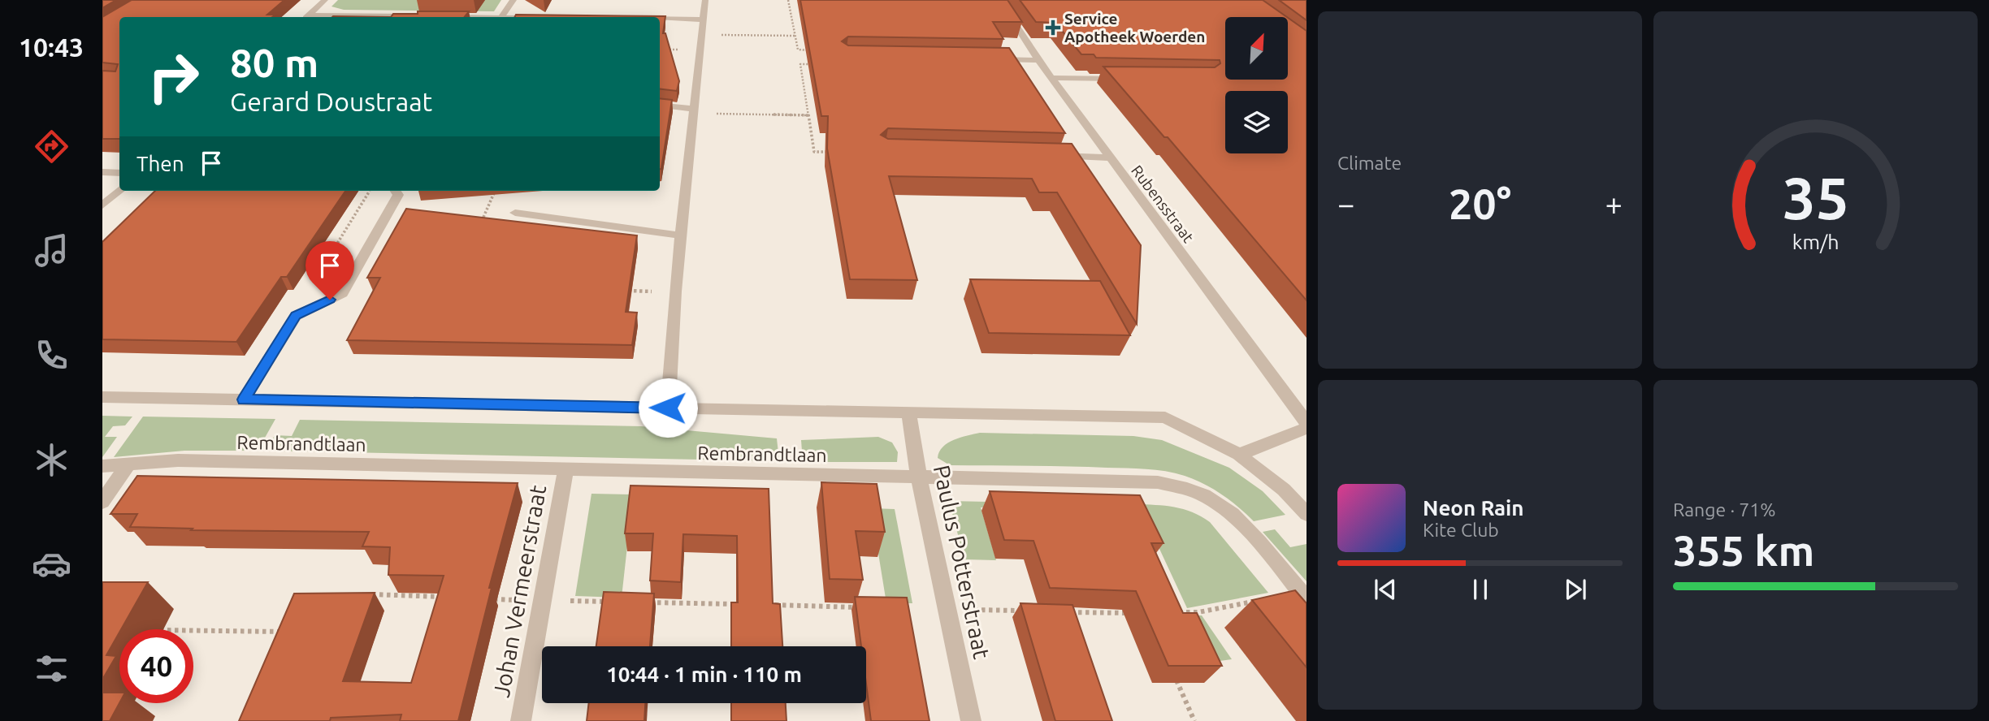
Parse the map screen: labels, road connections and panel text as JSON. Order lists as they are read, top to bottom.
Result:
{
  "streets": {
    "street": [
      "Rubensstraat",
      "Rembrandtlaan",
      "Paulus Potterstraat",
      "Johan Vermeerstraat"
    ]
  },
  "crossings": [
    ["Rembrandtlaan", "Paulus Potterstraat"],
    ["Rembrandtlaan", "Johan Vermeerstraat"]
  ],
  "places": {
    "health": ["Service Apotheek Woerden"]
  },
  "north": "top right",
  "page": {
    "tabs": "10:43",
    "tile": [
      "Climate",
      ["Range · 71%", "355 km"]
    ],
    "turn": ["80 m", "Gerard Doustraat"],
    "then": "Then",
    "heat": ["−", "20°", "+"],
    "song": ["Neon Rain", "Kite Club"],
    "limit": "40",
    "trip": "10:44 · 1 min · 110 m",
    "gauge": ["35", "km/h"]
  }
}
